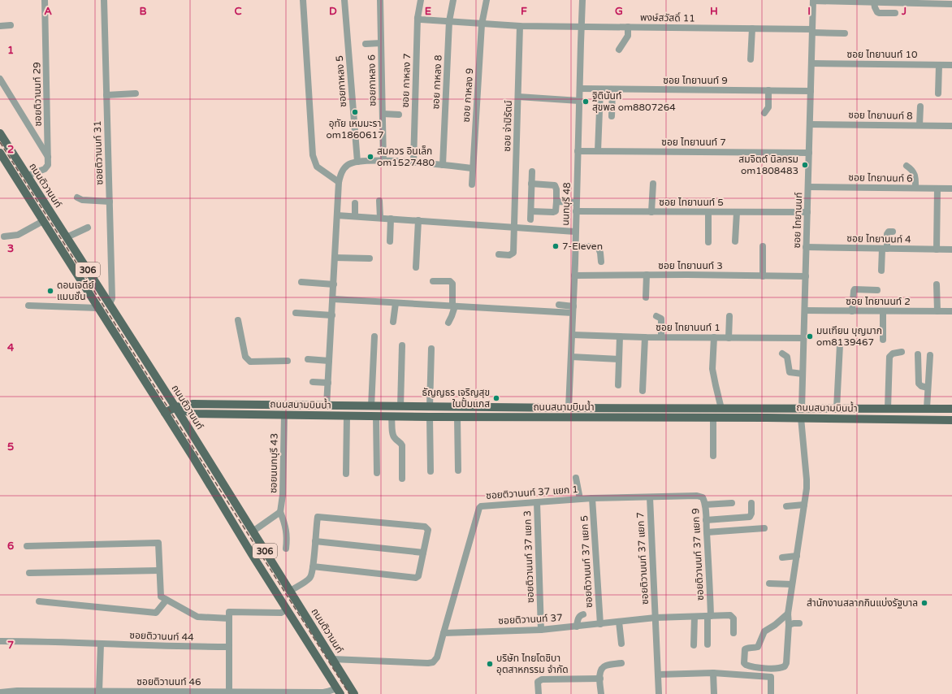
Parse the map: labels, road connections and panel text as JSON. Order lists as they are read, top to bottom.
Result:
{
  "streets": {
    "main road": ["ถนนติวานนท์", "306", "ถนนสนามบินน้ำ"],
    "street": [
      "พงษ์สวัสดิ์ 11",
      "ซอย ไทยานนท์ 10",
      "ซอยกาหลง 6",
      "ซอย กาหลง 7",
      "ซอย ไทยานนท์ 9",
      "ซอยกาหลง 5",
      "ซอย กาหลง 8",
      "ซอยติวานนท์ 29",
      "ซอย กาหลง 9",
      "ซอย ไทยานนท์ 8",
      "ซอย จ่าปิรัตน์",
      "ซอย ไทยานนท์ 7",
      "ซอยติวานนท์ 31",
      "ซอย ไทยานนท์ 6",
      "ซอย ไทยานนท์ 5",
      "นนทบุรี 48",
      "ซอย ไทยานนท์",
      "ซอย ไทยานนท์ 4",
      "ซอย ไทยานนท์ 3",
      "ซอย ไทยานนท์ 2",
      "ซอย ไทยานนท์ 1",
      "ซอยนนทบุรี 43",
      "ซอยติวานนท์ 37 แยก 1",
      "ซอยติวานนท์ 37 แยก 9",
      "ซอยติวานนท์ 37 แยก 3",
      "ซอยติวานนท์ 37 แยก 7",
      "ซอยติวานนท์ 37 แยก 5",
      "ซอยติวานนท์ 37",
      "ซอยติวานนท์ 44",
      "ซอยติวานนท์ 46"
    ]
  },
  "crossings": [
    ["พงษ์สวัสดิ์ 11", "ซอย กาหลง 7"],
    ["พงษ์สวัสดิ์ 11", "ซอย กาหลง 8"],
    ["พงษ์สวัสดิ์ 11", "ซอย กาหลง 9"],
    ["พงษ์สวัสดิ์ 11", "ซอย จ่าปิรัตน์"],
    ["พงษ์สวัสดิ์ 11", "นนทบุรี 48"],
    ["พงษ์สวัสดิ์ 11", "ซอย ไทยานนท์"],
    ["ซอย ไทยานนท์ 10", "ซอย ไทยานนท์"],
    ["ซอย ไทยานนท์ 9", "นนทบุรี 48"],
    ["ซอย ไทยานนท์ 9", "ซอย ไทยานนท์"],
    ["ซอย ไทยานนท์ 8", "ซอย ไทยานนท์"],
    ["ซอย ไทยานนท์ 7", "นนทบุรี 48"],
    ["ซอย ไทยานนท์ 7", "ซอย ไทยานนท์"],
    ["ซอยติวานนท์ 31", "ถนนติวานนท์"],
    ["ซอย ไทยานนท์ 6", "ซอย ไทยานนท์"],
    ["ถนนติวานนท์", "ถนนสนามบินน้ำ"],
    ["ซอย ไทยานนท์ 5", "นนทบุรี 48"],
    ["ซอย ไทยานนท์ 5", "ซอย ไทยานนท์"],
    ["นนทบุรี 48", "ซอย ไทยานนท์ 3"],
    ["นนทบุรี 48", "ซอย ไทยานนท์ 1"],
    ["นนทบุรี 48", "ถนนสนามบินน้ำ"],
    ["ซอย ไทยานนท์", "ซอย ไทยานนท์ 4"],
    ["ซอย ไทยานนท์", "ซอย ไทยานนท์ 3"],
    ["ซอย ไทยานนท์", "ซอย ไทยานนท์ 2"],
    ["ซอย ไทยานนท์", "ซอย ไทยานนท์ 1"],
    ["ซอย ไทยานนท์", "ถนนสนามบินน้ำ"],
    ["306", "ถนนสนามบินน้ำ"],
    ["306", "ซอยติวานนท์ 46"],
    ["ถนนสนามบินน้ำ", "ซอยนนทบุรี 43"],
    ["ซอยติวานนท์ 37 แยก 1", "ซอยติวานนท์ 37 แยก 9"],
    ["ซอยติวานนท์ 37 แยก 1", "ซอยติวานนท์ 37 แยก 3"],
    ["ซอยติวานนท์ 37 แยก 1", "ซอยติวานนท์ 37 แยก 7"],
    ["ซอยติวานนท์ 37 แยก 1", "ซอยติวานนท์ 37 แยก 5"],
    ["ซอยติวานนท์ 37 แยก 1", "ซอยติวานนท์ 37"],
    ["ซอยติวานนท์ 37 แยก 9", "ซอยติวานนท์ 37"],
    ["ซอยติวานนท์ 37 แยก 3", "ซอยติวานนท์ 37"],
    ["ซอยติวานนท์ 37 แยก 7", "ซอยติวานนท์ 37"],
    ["ซอยติวานนท์ 37 แยก 5", "ซอยติวานนท์ 37"]
  ],
  "places": [
    "ฐิตินันท์ สุขพล om8807264",
    "อุทัย เหมมะรา om1860617",
    "สมควร อินเล็ก om1527480",
    "สมจิตต์ นิลกรม om1808483",
    "7-Eleven",
    "ดอนเจดีย์ แมนชั่น",
    "มนเฑียน บุญมาก om8139467",
    "ธัญญธร เจริญสุข ในปั้มแกส",
    "สำนักงานสลากกินแบ่งรัฐบาล",
    "บริษัท ไทยโตชิบา อุตสาหกรรม จำกัด"
  ],
  "grid": {
    "columns": [
      "A",
      "B",
      "C",
      "D",
      "E",
      "F",
      "G",
      "H",
      "I",
      "J"
    ],
    "rows": [
      "1",
      "2",
      "3",
      "4",
      "5",
      "6",
      "7"
    ]
  }
}
